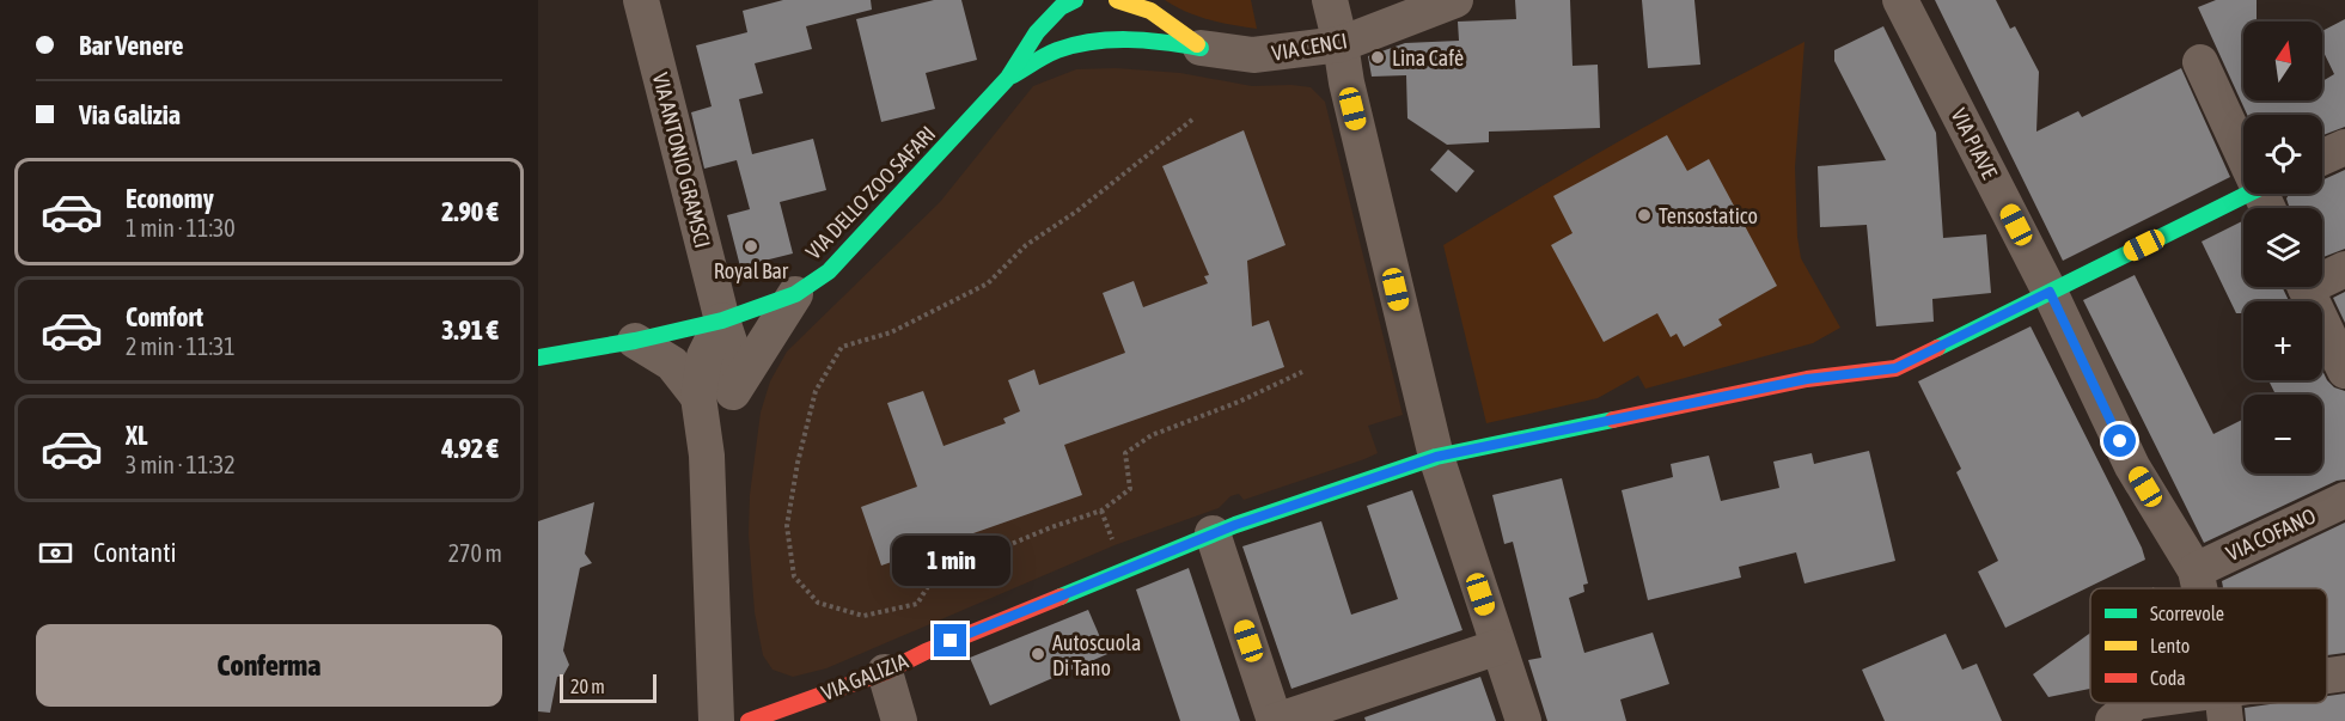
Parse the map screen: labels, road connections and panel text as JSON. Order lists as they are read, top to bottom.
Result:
{
  "streets": {
    "street": [
      "VIA CENCI",
      "VIA PIAVE",
      "VIA ANTONIO GRAMSCI",
      "VIA DELLO ZOO SAFARI",
      "VIA COFANO",
      "VIA GALIZIA"
    ]
  },
  "crossings": [
    ["VIA CENCI", "VIA DELLO ZOO SAFARI"],
    ["VIA PIAVE", "VIA COFANO"],
    ["VIA PIAVE", "VIA GALIZIA"],
    ["VIA ANTONIO GRAMSCI", "VIA DELLO ZOO SAFARI"]
  ],
  "places": [
    "Lina Cafè",
    "Tensostatico",
    "Royal Bar",
    "Autoscuola Di Tano"
  ],
  "legend": ["Scorrevole", "Lento", "Coda"],
  "scale_bar": "20 m",
  "north": "top",
  "page": {
    "banner": ["Bar Venere", "Via Galizia"],
    "map_buttons": ["+", "−"],
    "list": [
      {
        "name": "Economy",
        "note": "1 min · 11:30",
        "value": "2.90 €"
      },
      {
        "name": "Comfort",
        "note": "2 min · 11:31",
        "value": "3.91 €"
      },
      {
        "name": "XL",
        "note": "3 min · 11:32",
        "value": "4.92 €"
      }
    ],
    "pay": ["Contanti", "270 m"],
    "bubble": "1 min",
    "buttons": "Conferma",
    "scale": "20 m"
  }
}
